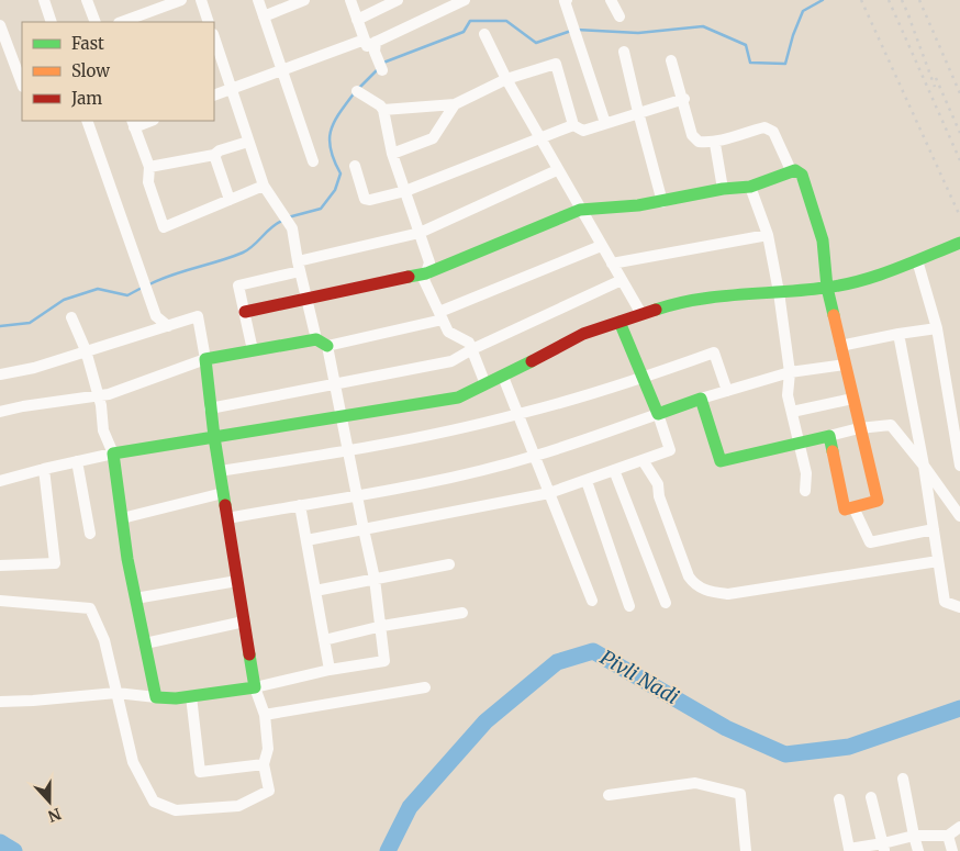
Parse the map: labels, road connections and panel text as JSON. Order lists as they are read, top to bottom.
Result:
{
  "water": ["Pivli Nadi"],
  "legend": ["Fast", "Slow", "Jam"],
  "north": "bottom"
}
